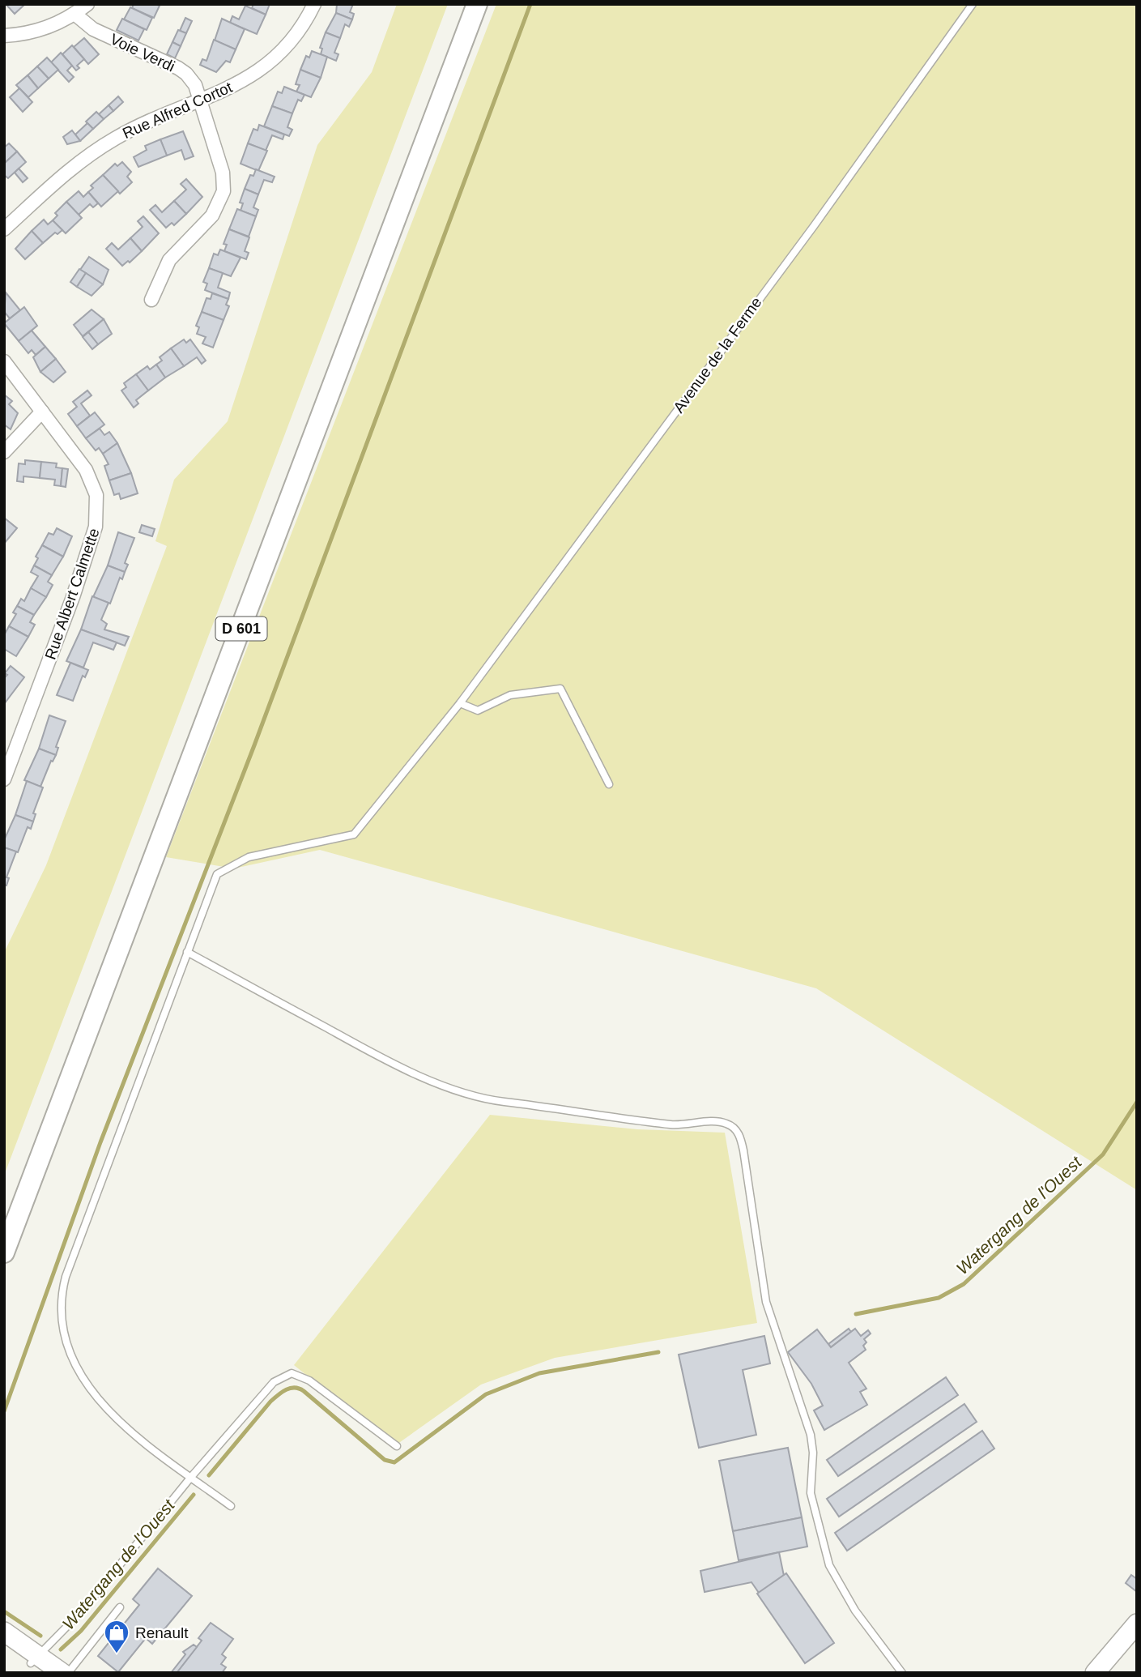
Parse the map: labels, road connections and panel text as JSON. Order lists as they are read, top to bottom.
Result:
{
  "streets": {
    "main road": ["D 601"],
    "street": ["Voie Verdi", "Rue Alfred Cortot", "Rue Albert Calmette"],
    "lane": ["Avenue de la Ferme"]
  },
  "crossings": [
    ["Voie Verdi", "Rue Alfred Cortot"]
  ],
  "water": ["Watergang de l'Ouest"],
  "places": {
    "shop": ["Renault"]
  }
}
